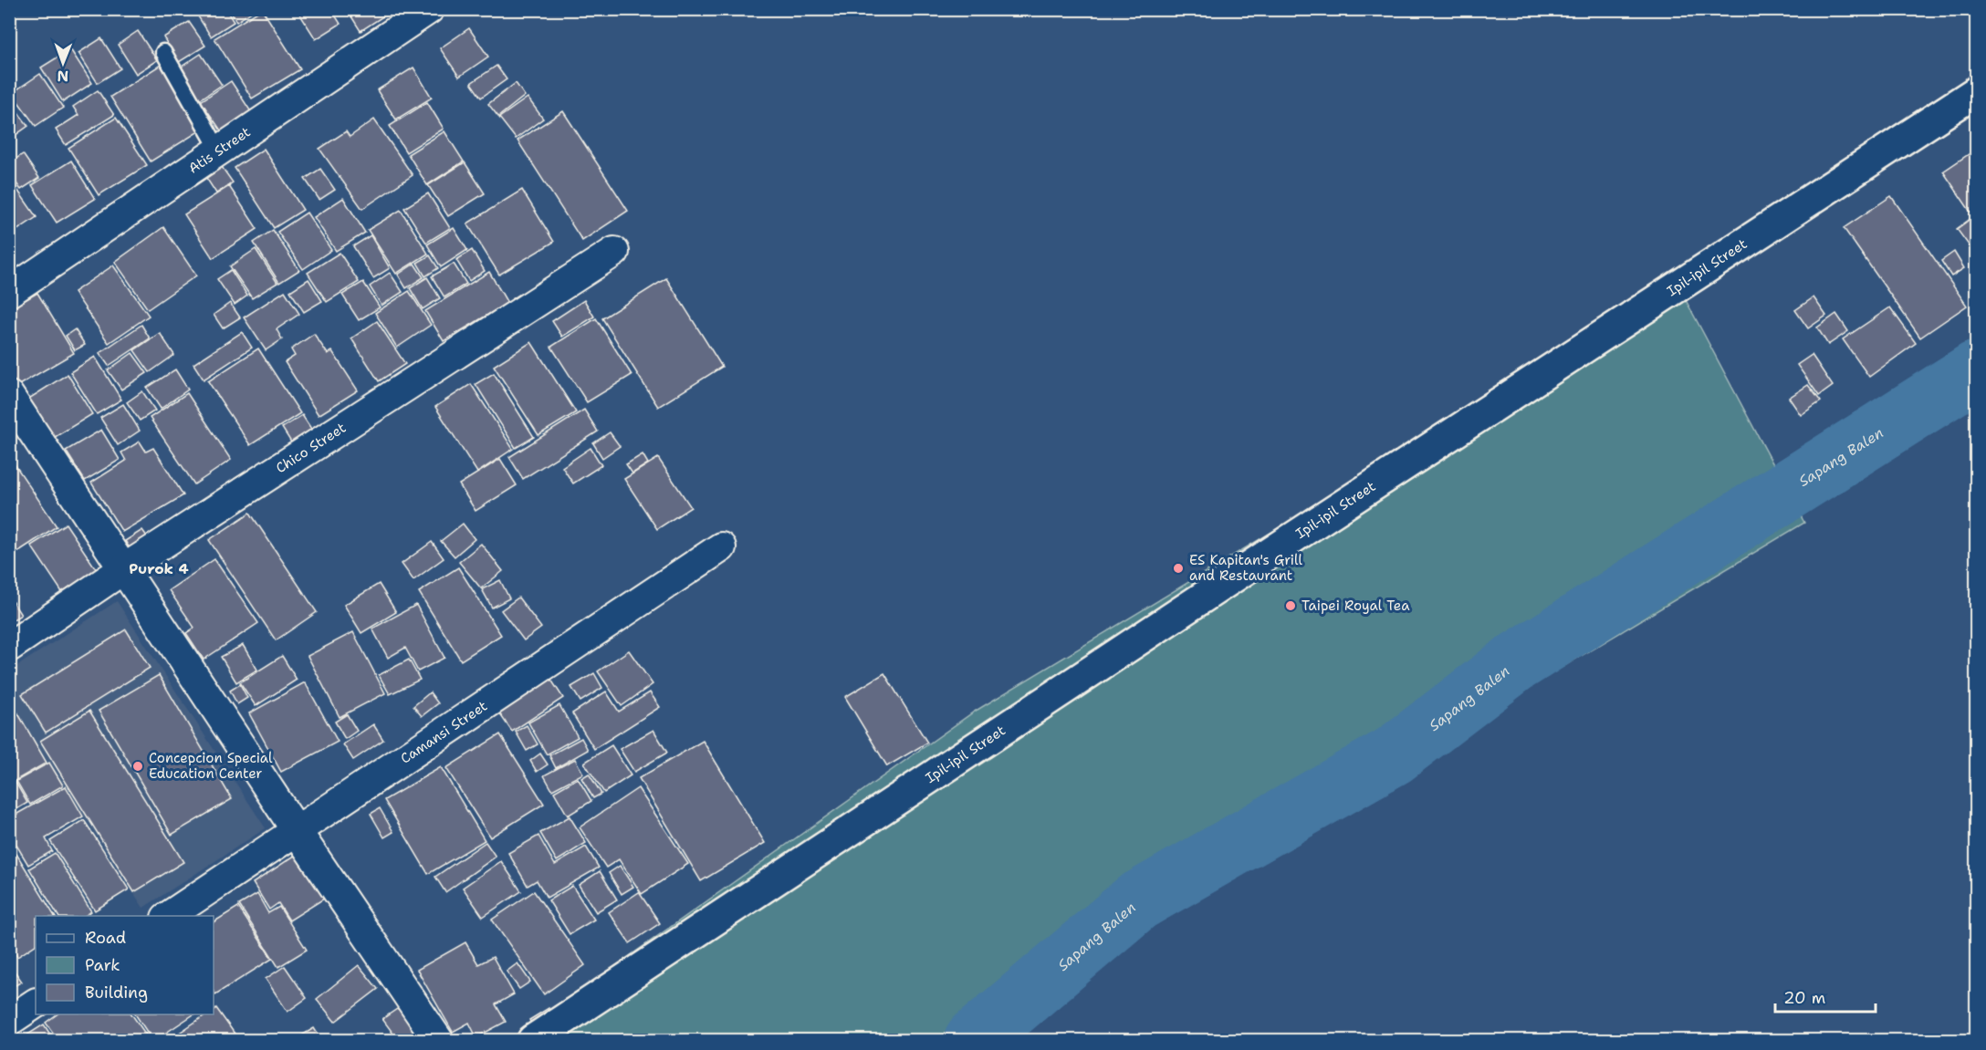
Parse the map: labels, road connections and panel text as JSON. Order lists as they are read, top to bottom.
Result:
{
  "streets": {
    "street": [
      "Atis Street",
      "Ipil-ipil Street",
      "Chico Street",
      "Camansi Street"
    ]
  },
  "districts": ["Purok 4"],
  "water": ["Sapang Balen"],
  "places": ["ES Kapitan's Grill and Restaurant", "Taipei Royal Tea", "Concepcion Special Education Center"],
  "legend": ["Road", "Park", "Building"],
  "scale_bar": "20 m",
  "north": "bottom"
}
